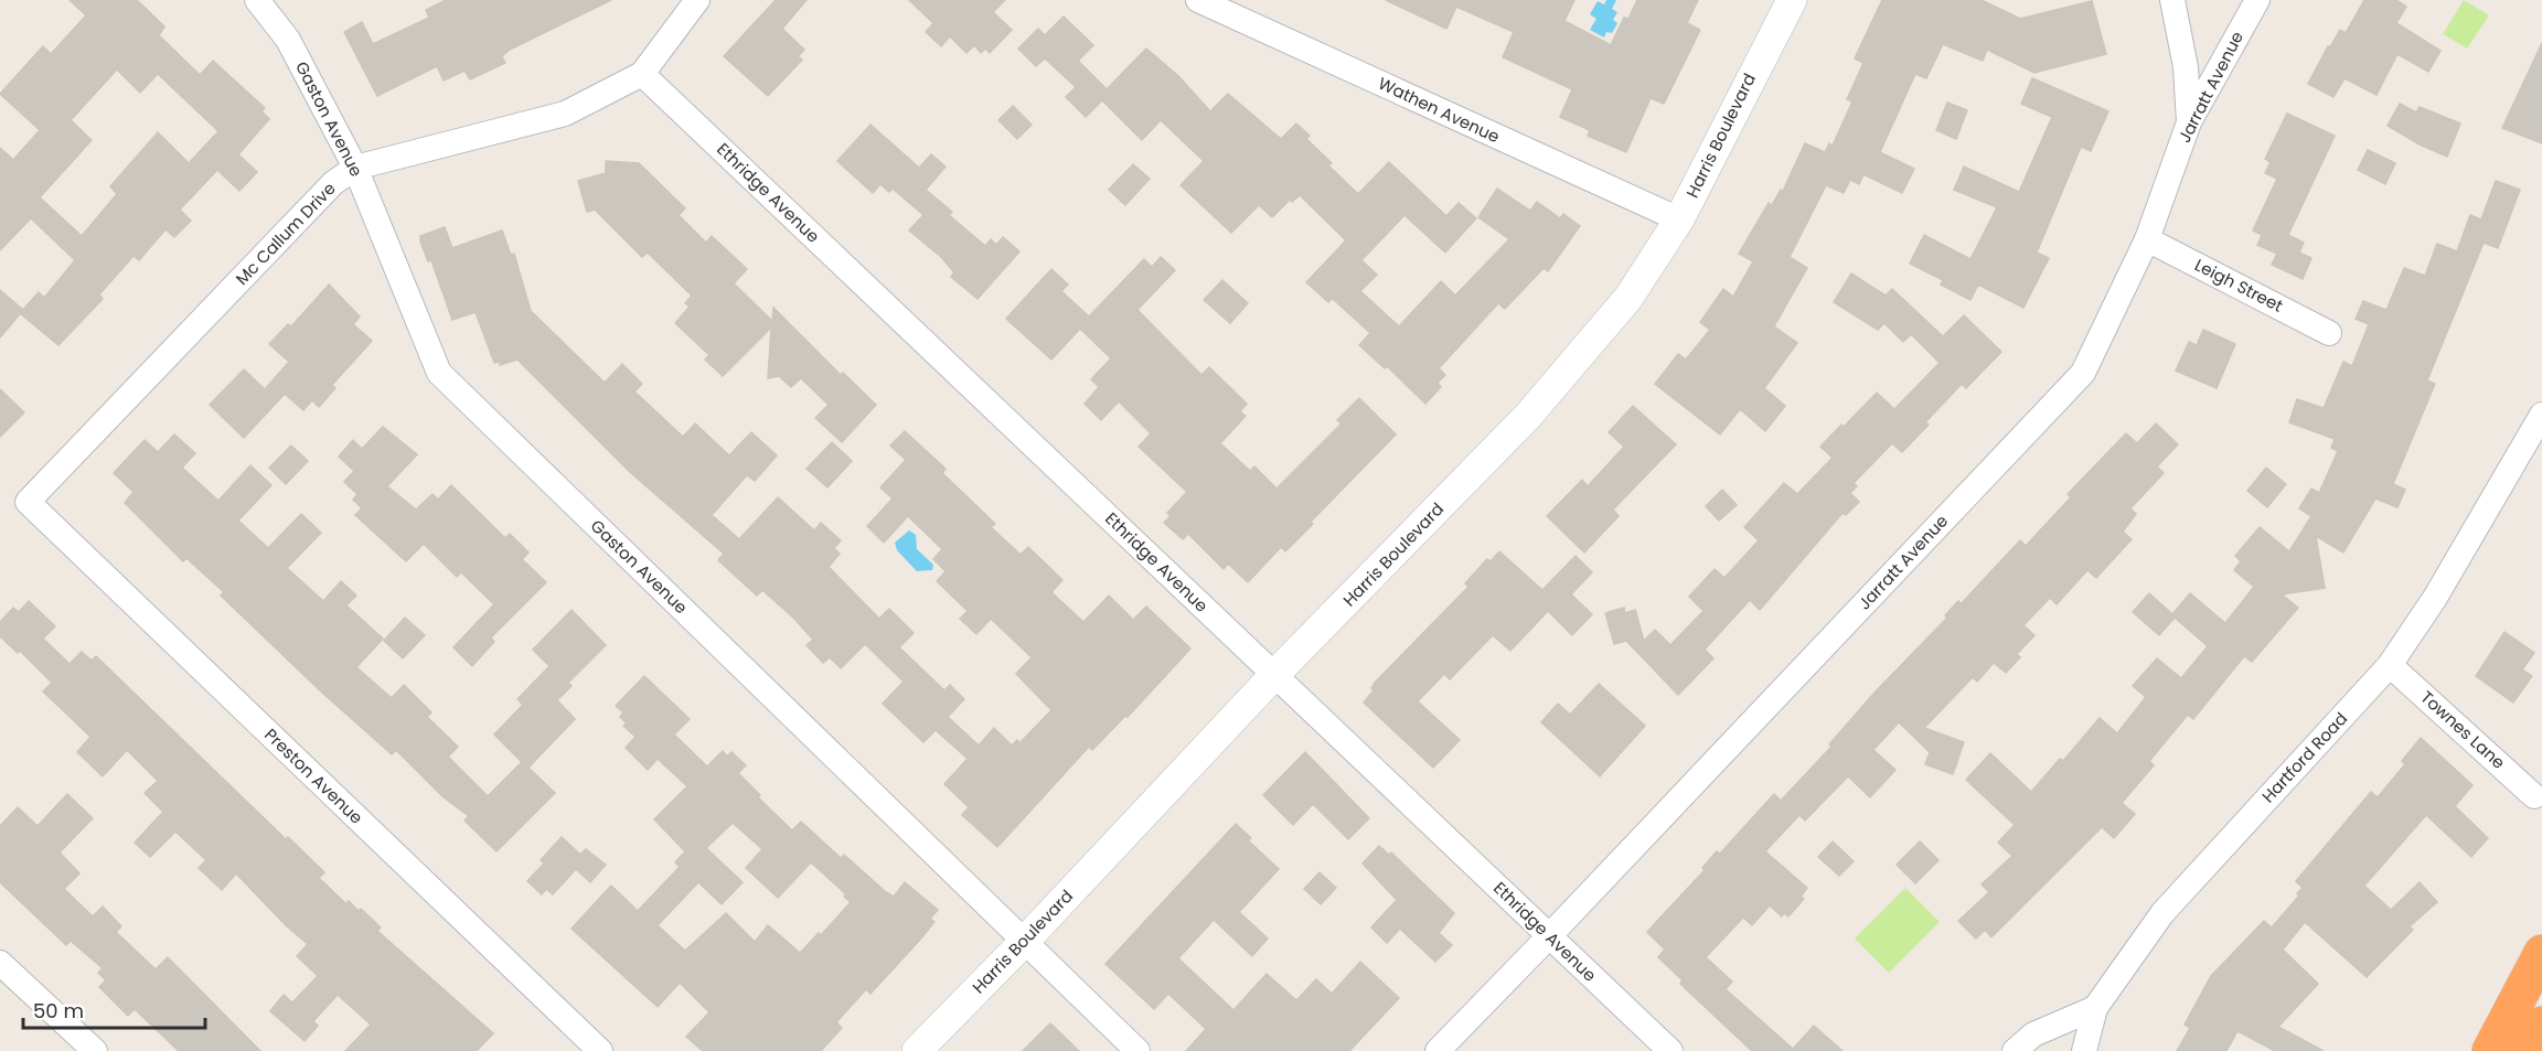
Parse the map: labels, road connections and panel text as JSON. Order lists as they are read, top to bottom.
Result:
{
  "streets": {
    "street": [
      "Jarratt Avenue",
      "Wathen Avenue",
      "Gaston Avenue",
      "Harris Boulevard",
      "Ethridge Avenue",
      "Mc Callum Drive",
      "Leigh Street",
      "Townes Lane",
      "Hartford Road",
      "Preston Avenue"
    ]
  },
  "crossings": [
    ["Jarratt Avenue", "Ethridge Avenue"],
    ["Jarratt Avenue", "Leigh Street"],
    ["Wathen Avenue", "Harris Boulevard"],
    ["Gaston Avenue", "Harris Boulevard"],
    ["Gaston Avenue", "Mc Callum Drive"],
    ["Harris Boulevard", "Ethridge Avenue"],
    ["Ethridge Avenue", "Mc Callum Drive"],
    ["Mc Callum Drive", "Preston Avenue"],
    ["Townes Lane", "Hartford Road"]
  ],
  "scale_bar": "50 m"
}
